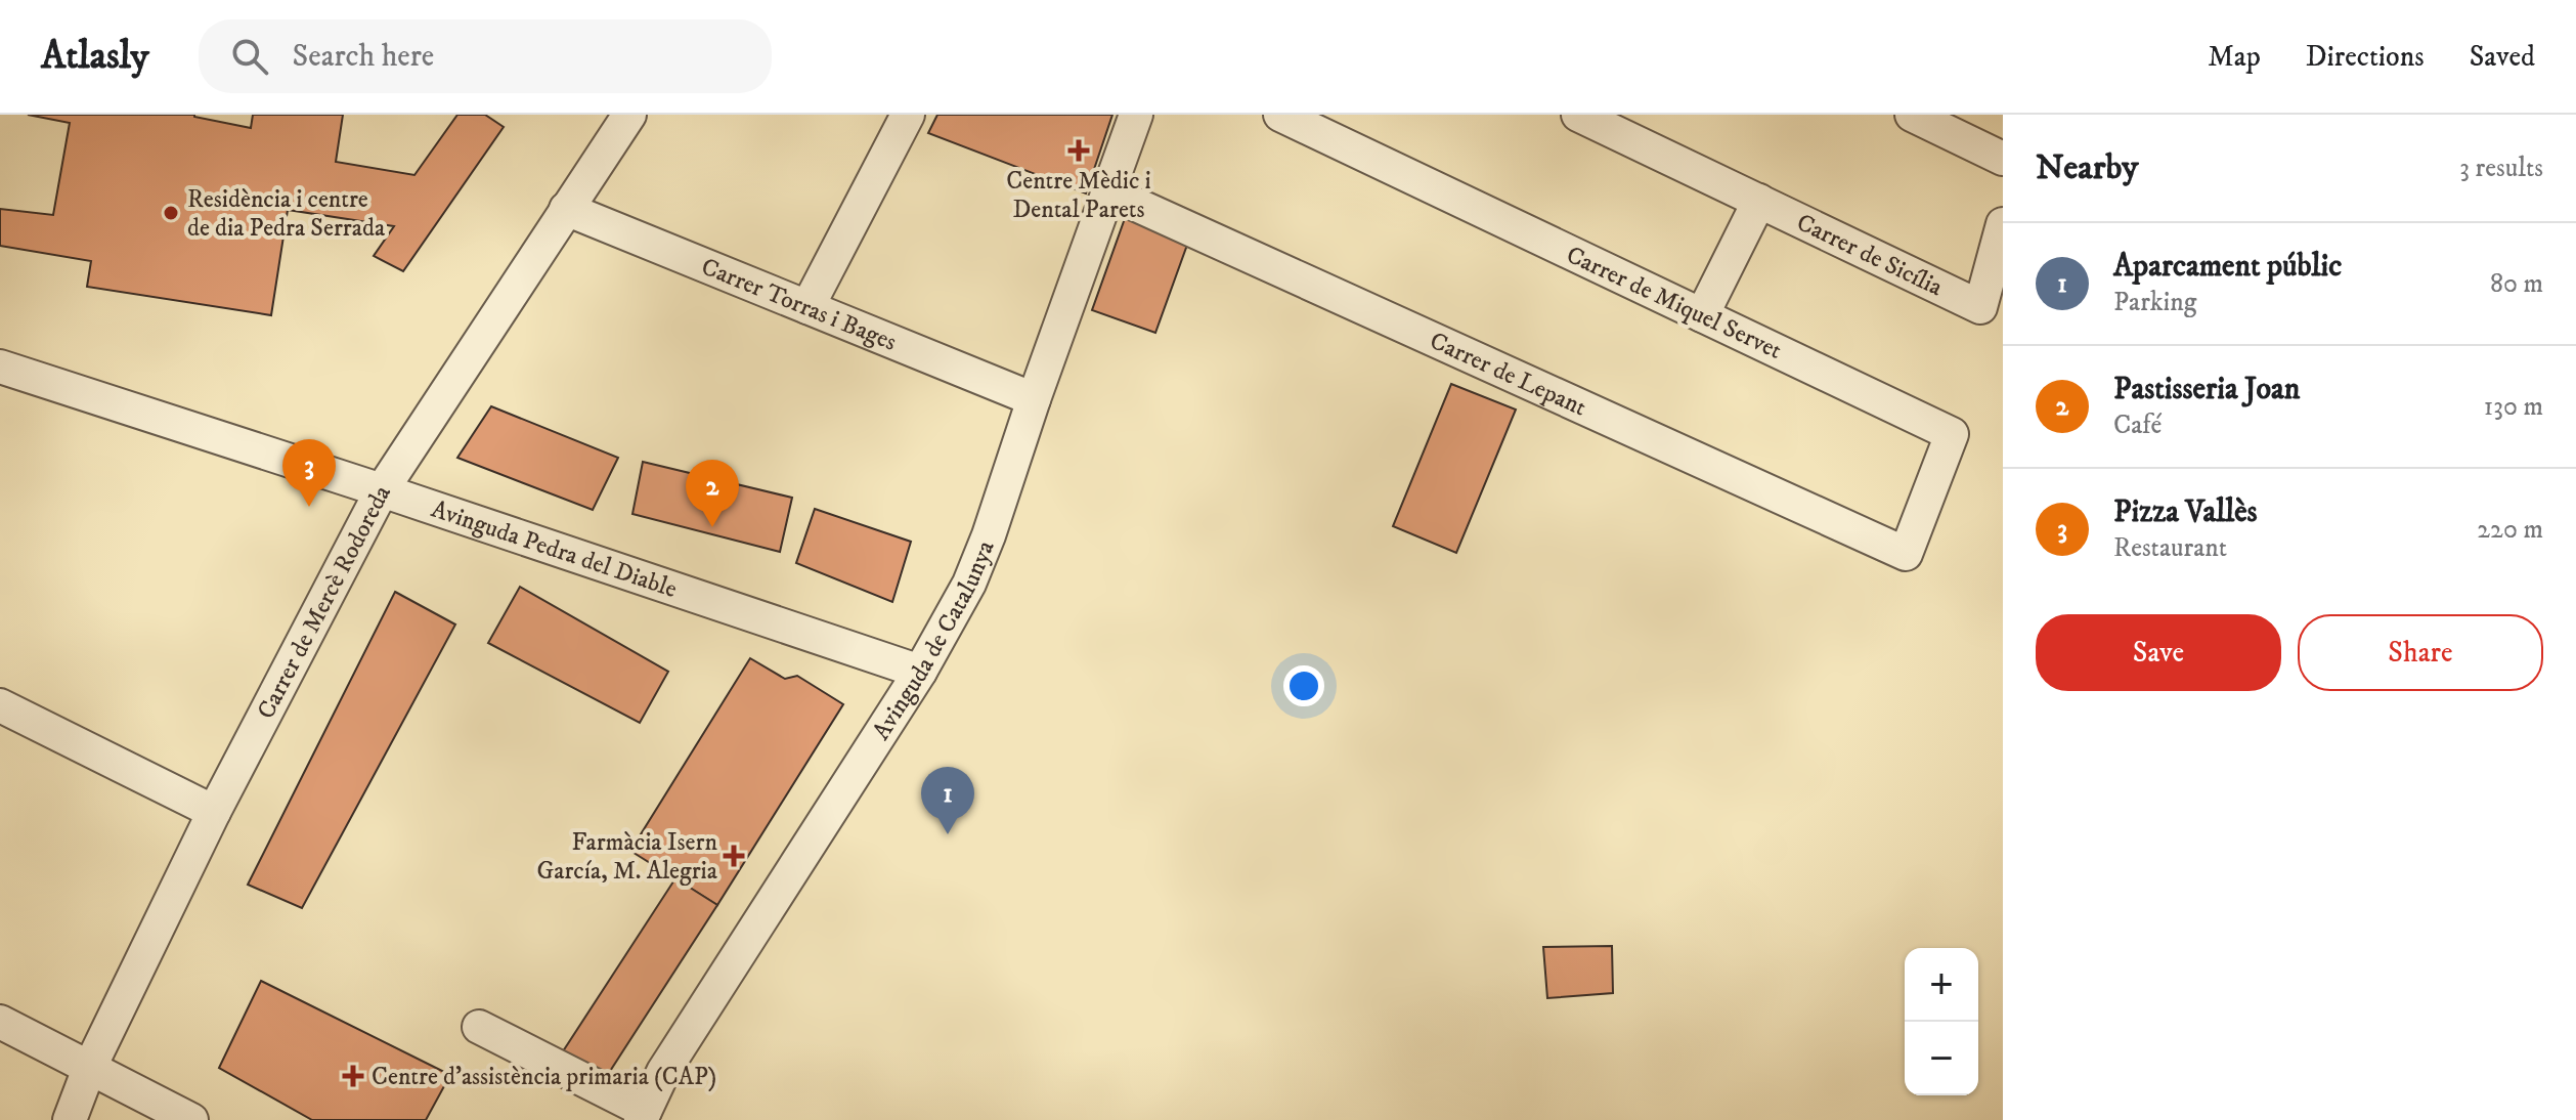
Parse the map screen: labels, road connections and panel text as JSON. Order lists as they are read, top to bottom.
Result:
{
  "streets": {
    "street": [
      "Carrer de Sicília",
      "Carrer de Miquel Servet",
      "Carrer Torras i Bages",
      "Carrer de Lepant",
      "Avinguda Pedra del Diable",
      "Carrer de Mercè Rodoreda",
      "Avinguda de Catalunya"
    ]
  },
  "crossings": [
    ["Carrer de Miquel Servet", "Carrer de Lepant"],
    ["Carrer Torras i Bages", "Carrer de Mercè Rodoreda"],
    ["Carrer Torras i Bages", "Avinguda de Catalunya"],
    ["Carrer de Lepant", "Avinguda de Catalunya"],
    ["Avinguda Pedra del Diable", "Carrer de Mercè Rodoreda"],
    ["Avinguda Pedra del Diable", "Avinguda de Catalunya"]
  ],
  "places": {
    "health": ["Centre Mèdic i Dental Parets", "Farmàcia Isern García, M. Alegria", "Centre d'assistència primaria (CAP)"],
    "other": ["Residència i centre de dia Pedra Serrada"]
  },
  "page": {
    "header": "Atlasly",
    "search": "Search here",
    "nav": ["Map", "Directions", "Saved"],
    "heading": ["Nearby", "3 results"],
    "list": [
      {
        "mark": "1",
        "name": "Aparcament públic",
        "note": "Parking",
        "value": "80 m"
      },
      {
        "mark": "2",
        "name": "Pastisseria Joan",
        "note": "Café",
        "value": "130 m"
      },
      {
        "mark": "3",
        "name": "Pizza Vallès",
        "note": "Restaurant",
        "value": "220 m"
      }
    ],
    "pins": ["3", "2", "1"],
    "buttons": ["Save", "Share"],
    "map_buttons": ["+", "−"]
  }
}
